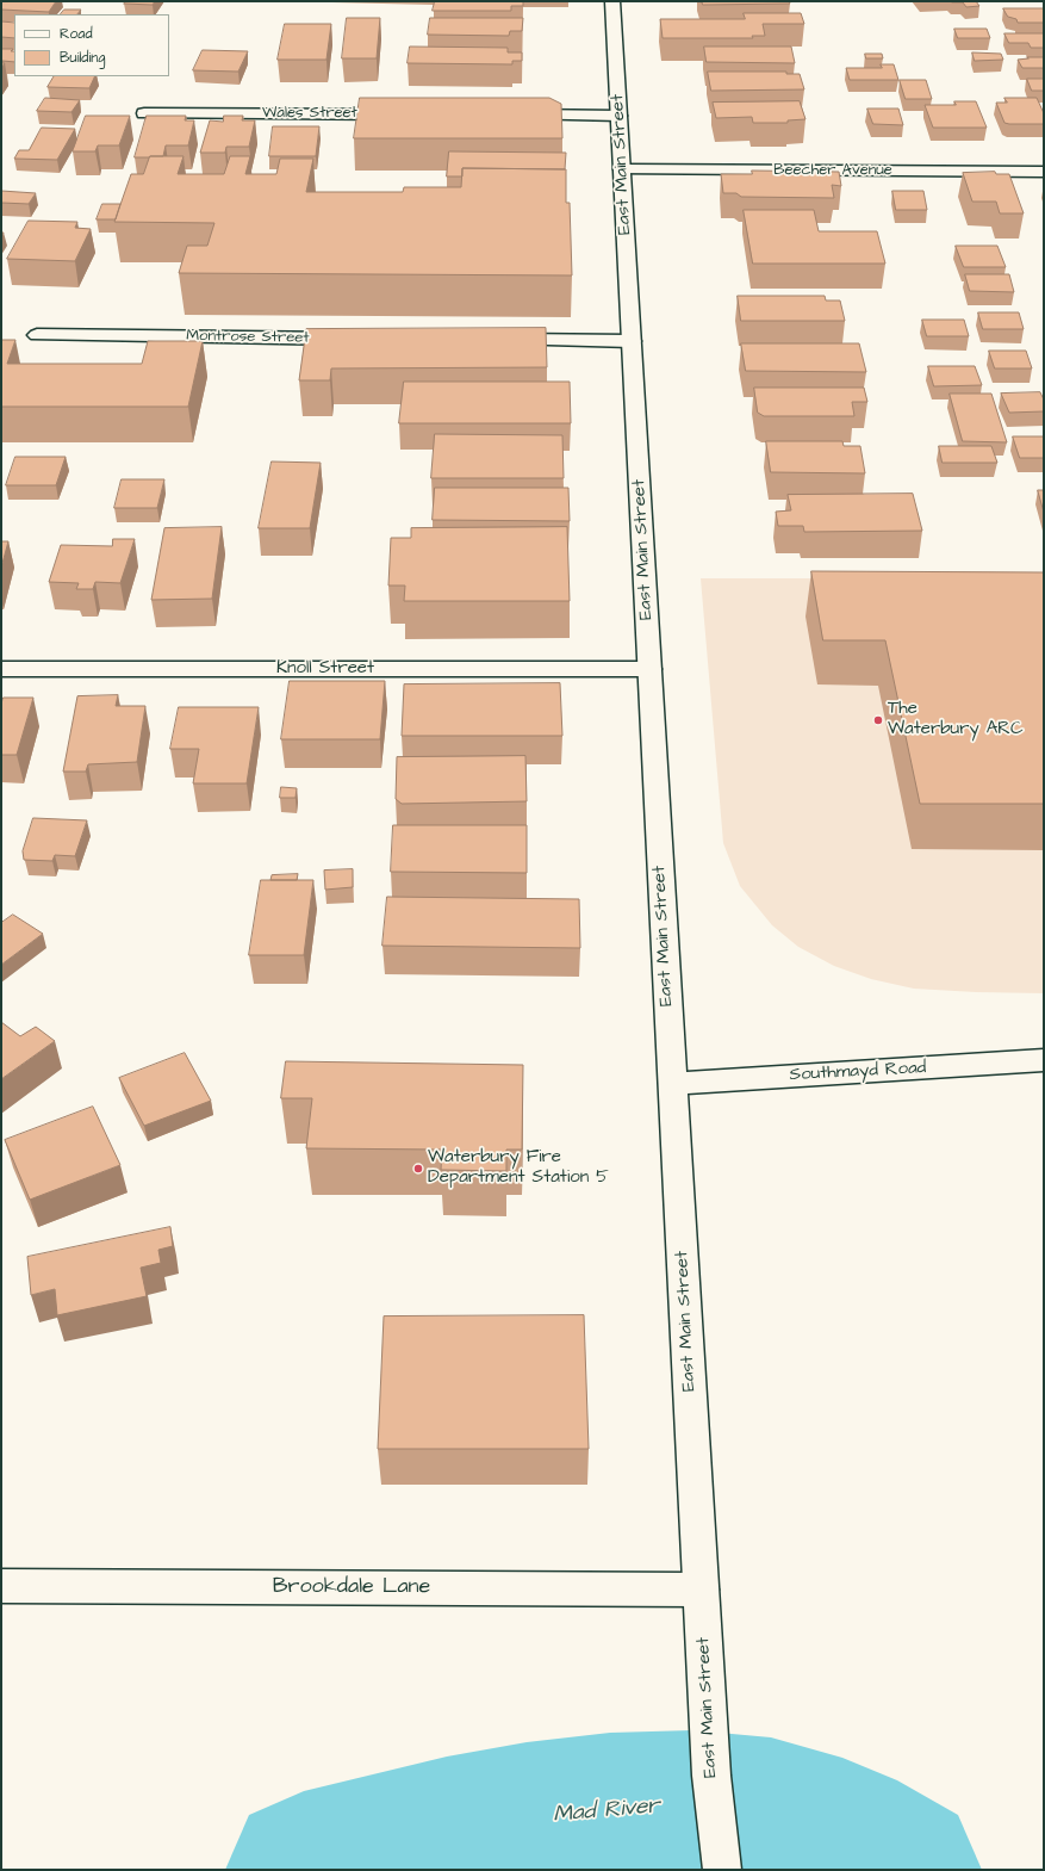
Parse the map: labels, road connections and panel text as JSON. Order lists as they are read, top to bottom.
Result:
{
  "streets": {
    "main road": [
      "Wales Street",
      "East Main Street",
      "Beecher Avenue",
      "Montrose Street",
      "Knoll Street",
      "Southmayd Road",
      "Brookdale Lane"
    ]
  },
  "crossings": [
    ["East Main Street", "Beecher Avenue"],
    ["East Main Street", "Knoll Street"],
    ["East Main Street", "Southmayd Road"],
    ["East Main Street", "Brookdale Lane"]
  ],
  "water": ["Mad River"],
  "places": ["The Waterbury ARC", "Waterbury Fire Department Station 5"],
  "legend": ["Road", "Building"]
}
